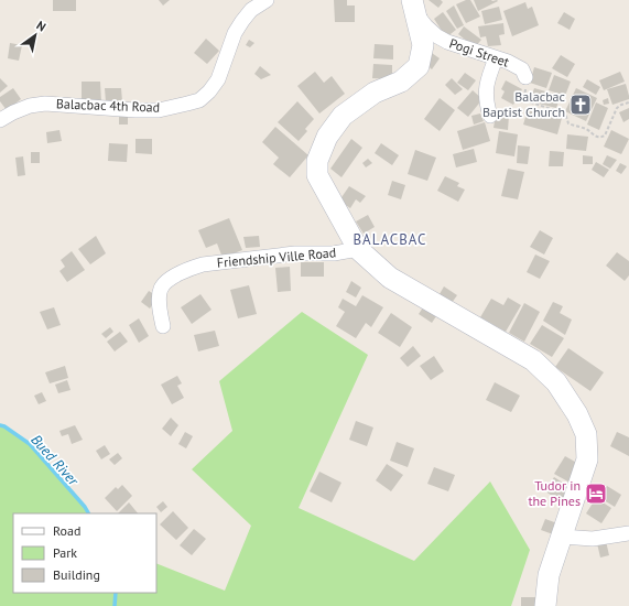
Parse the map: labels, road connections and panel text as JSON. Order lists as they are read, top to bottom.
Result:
{
  "streets": {
    "street": ["Pogi Street", "Balacbac 4th Road", "Friendship Ville Road"]
  },
  "districts": ["BALACBAC"],
  "water": ["Bued River"],
  "places": {
    "church": ["Balacbac Baptist Church"],
    "hotel": ["Tudor in the Pines"]
  },
  "legend": ["Road", "Park", "Building"],
  "north": "top right"
}
